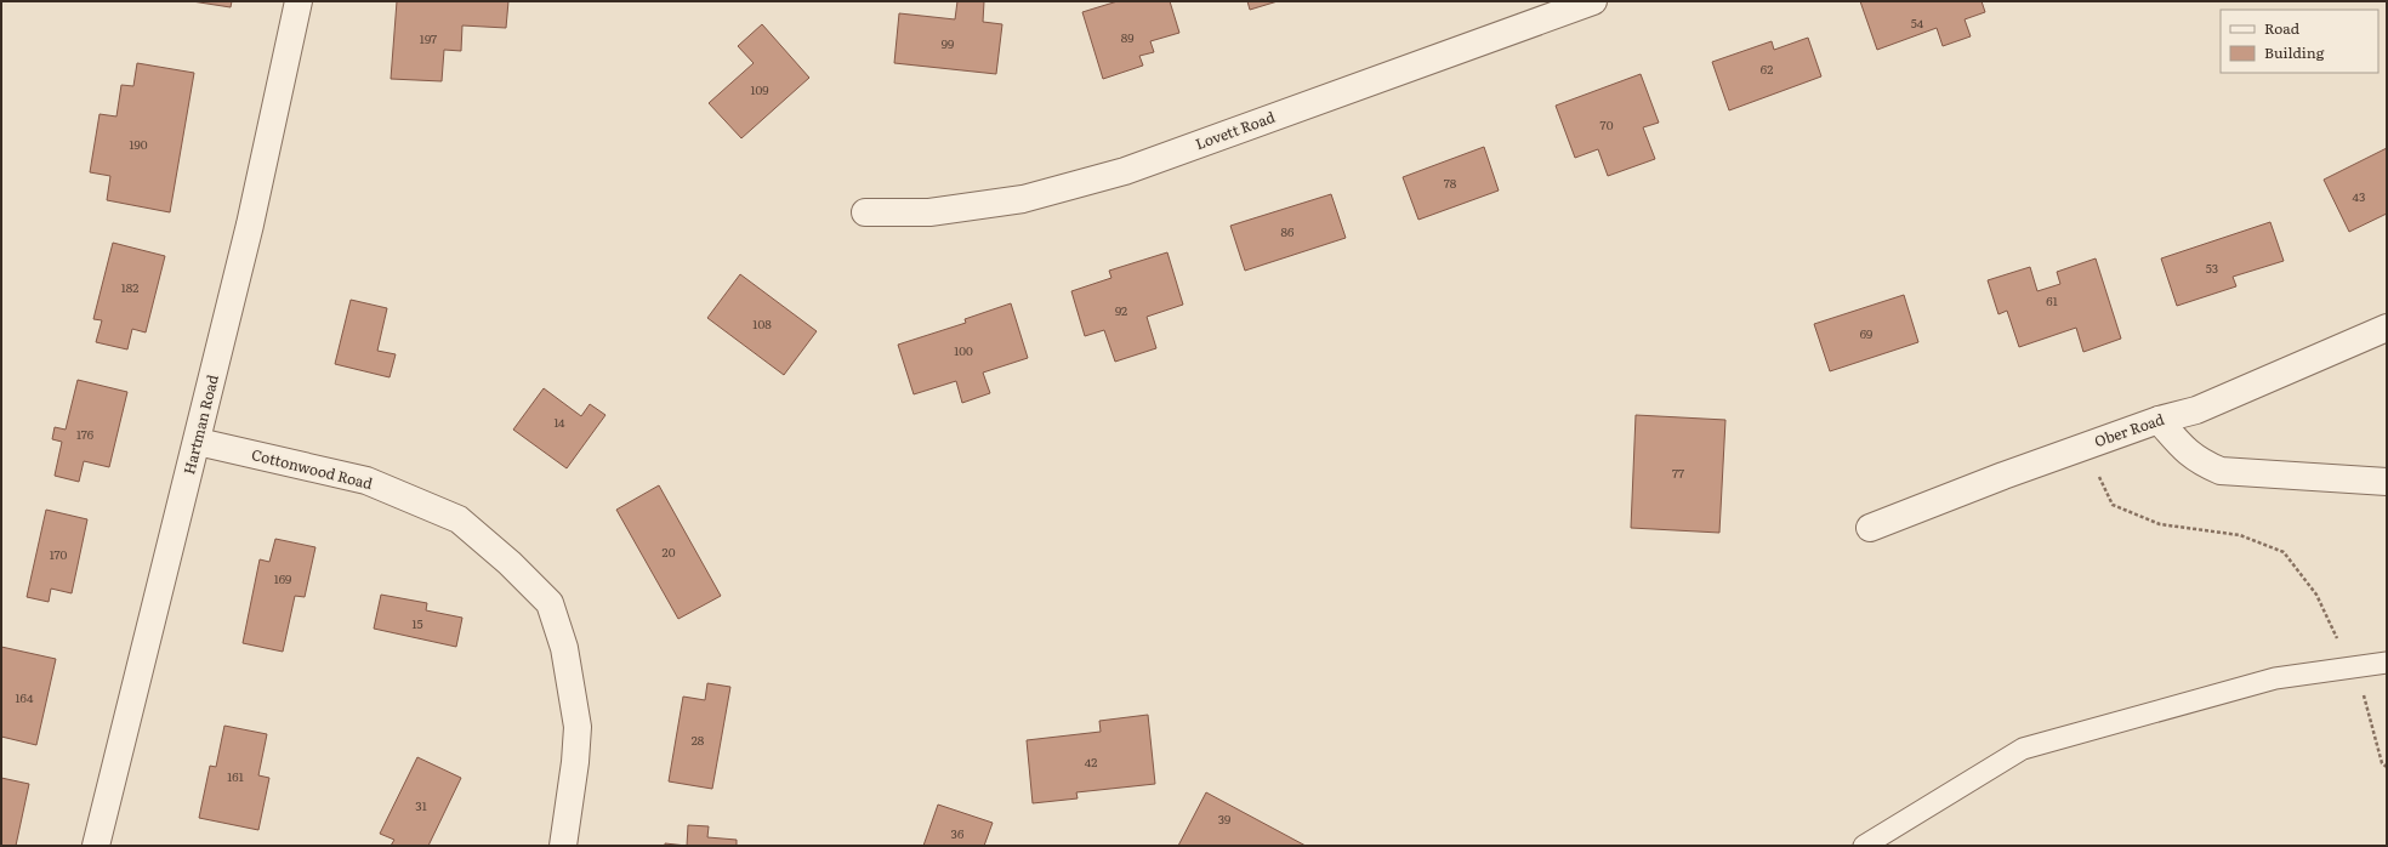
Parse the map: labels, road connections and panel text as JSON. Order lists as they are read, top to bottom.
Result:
{
  "streets": {
    "street": [
      "Lovett Road",
      "Hartman Road",
      "Ober Road",
      "Cottonwood Road"
    ]
  },
  "crossings": [
    ["Hartman Road", "Cottonwood Road"]
  ],
  "house_numbers": [
    "54",
    "89",
    "197",
    "99",
    "62",
    "109",
    "70",
    "190",
    "78",
    "43",
    "86",
    "53",
    "182",
    "61",
    "92",
    "108",
    "69",
    "100",
    "14",
    "176",
    "77",
    "20",
    "170",
    "169",
    "15",
    "164",
    "28",
    "42",
    "161",
    "31",
    "39",
    "36"
  ],
  "legend": ["Road", "Building"]
}
